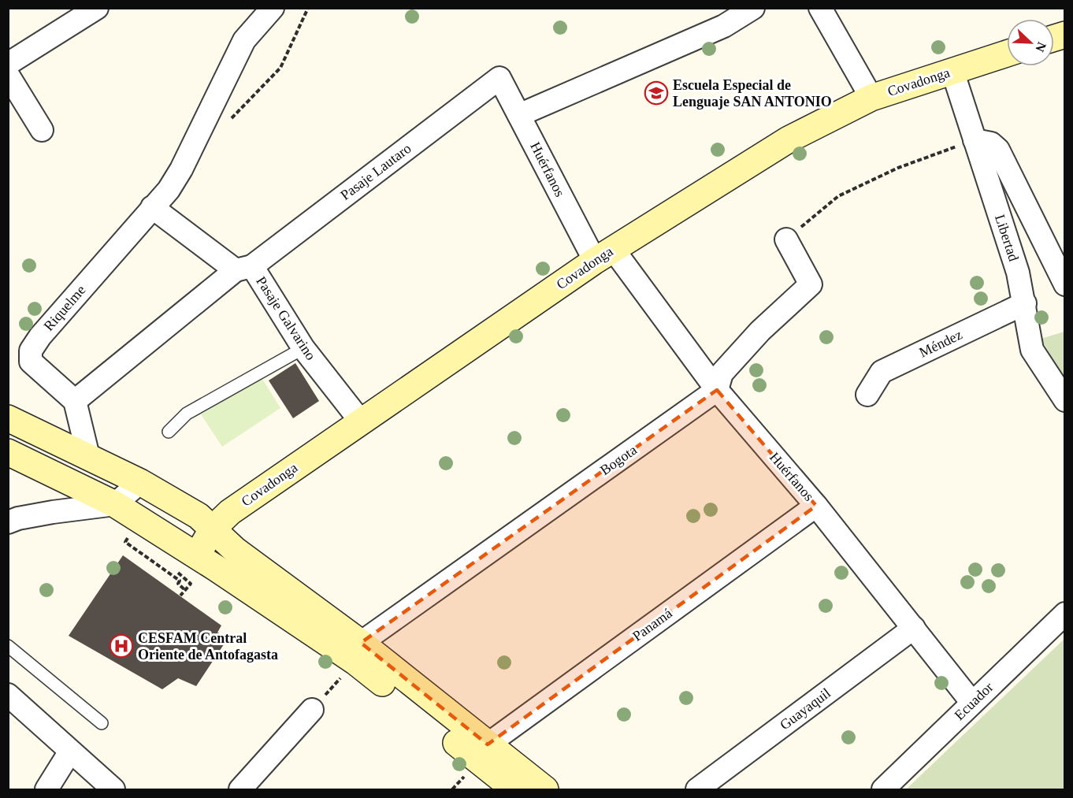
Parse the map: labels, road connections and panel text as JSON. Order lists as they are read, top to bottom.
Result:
{
  "streets": {
    "main road": ["Covadonga"],
    "street": [
      "Huérfanos",
      "Pasaje Lautaro",
      "Libertad",
      "Riquelme",
      "Pasaje Galvarino",
      "Méndez",
      "Bogota",
      "Panamá",
      "Ecuador",
      "Guayaquil"
    ]
  },
  "crossings": [
    ["Covadonga", "Huérfanos"],
    ["Covadonga", "Libertad"],
    ["Covadonga", "Pasaje Galvarino"],
    ["Huérfanos", "Pasaje Lautaro"],
    ["Huérfanos", "Bogota"],
    ["Huérfanos", "Panamá"],
    ["Huérfanos", "Ecuador"],
    ["Huérfanos", "Guayaquil"],
    ["Pasaje Lautaro", "Riquelme"],
    ["Pasaje Lautaro", "Pasaje Galvarino"],
    ["Libertad", "Méndez"],
    ["Riquelme", "Pasaje Galvarino"]
  ],
  "places": {
    "school or university": ["Escuela Especial de Lenguaje SAN ANTONIO"],
    "hospital": ["CESFAM Central Oriente de Antofagasta"]
  },
  "north": "bottom right"
}
